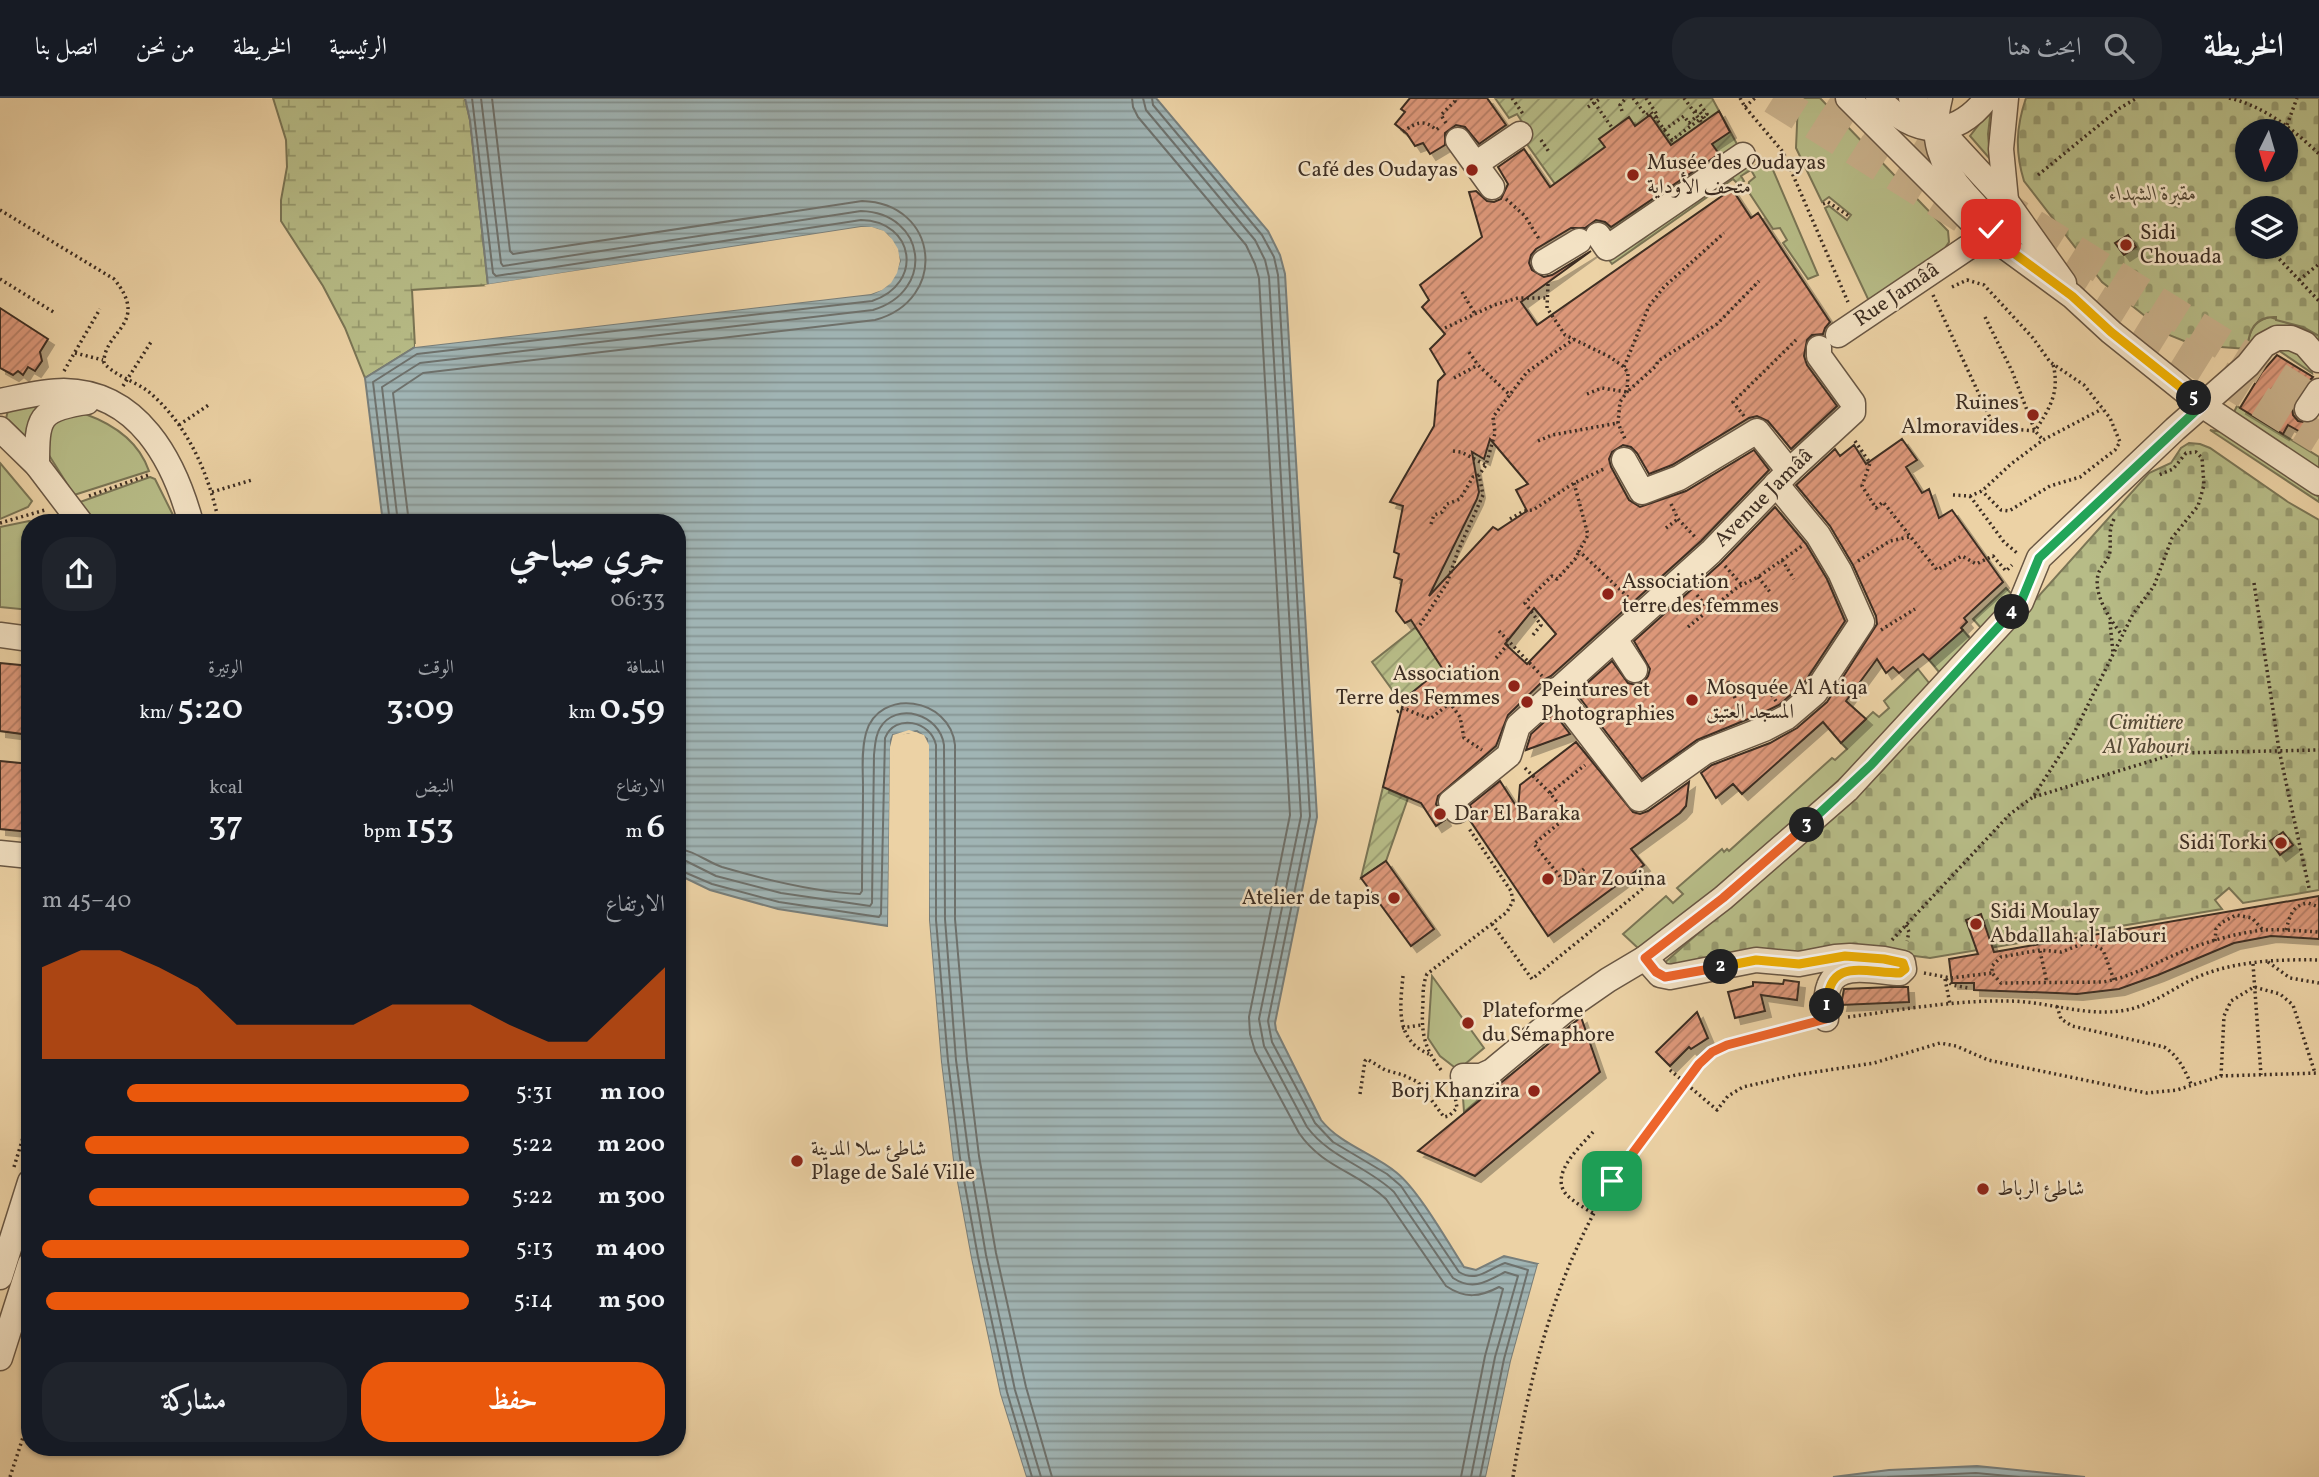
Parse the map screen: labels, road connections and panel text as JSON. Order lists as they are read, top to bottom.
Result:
{
  "streets": {
    "street": ["Rue Jamââ", "Avenue Jamââ"]
  },
  "crossings": [
    ["Rue Jamââ", "Avenue Jamââ"]
  ],
  "parks": ["مقبرة الشهداء", "Cimitiere Al Yabouri"],
  "places": [
    "Café des Oudayas",
    "Musée des Oudayas متحف الأوداية",
    "Sidi Chouada",
    "Ruines Almoravides",
    "Association terre des femmes",
    "Association Terre des Femmes",
    "Mosquée Al Atiqa المسجد العتيق",
    "Peintures et Photographies",
    "Dar El Baraka",
    "Sidi Torki",
    "Dar Zouina",
    "Atelier de tapis",
    "Sidi Moulay Abdallah al Iabouri",
    "Plateforme du Sémaphore",
    "Borj Khanzira",
    "شاطئ سلا المدينة Plage de Salé Ville",
    "شاطئ الرباط"
  ],
  "north": "bottom",
  "page": {
    "header": "الخريطة",
    "search": "ابحث هنا",
    "nav": [
      "الرئيسية",
      "الخريطة",
      "من نحن",
      "اتصل بنا"
    ],
    "pins": [
      "5",
      "4",
      "3",
      "2",
      "1"
    ],
    "heading": ["جري صباحي", "06:33"],
    "stats": [
      ["المسافة", "0.59 km"],
      ["الوقت", "3:09"],
      ["الوتيرة", "5:20 /km"],
      ["الارتفاع", "6 m"],
      ["النبض", "153 bpm"],
      ["kcal", "37"]
    ],
    "chart": ["الارتفاع", "40–45 m"],
    "list": [
      {
        "name": "100 m",
        "note": "5:31"
      },
      {
        "name": "200 m",
        "note": "5:22"
      },
      {
        "name": "300 m",
        "note": "5:22"
      },
      {
        "name": "400 m",
        "note": "5:13"
      },
      {
        "name": "500 m",
        "note": "5:14"
      }
    ],
    "buttons": ["حفظ", "مشاركة"]
  }
}
